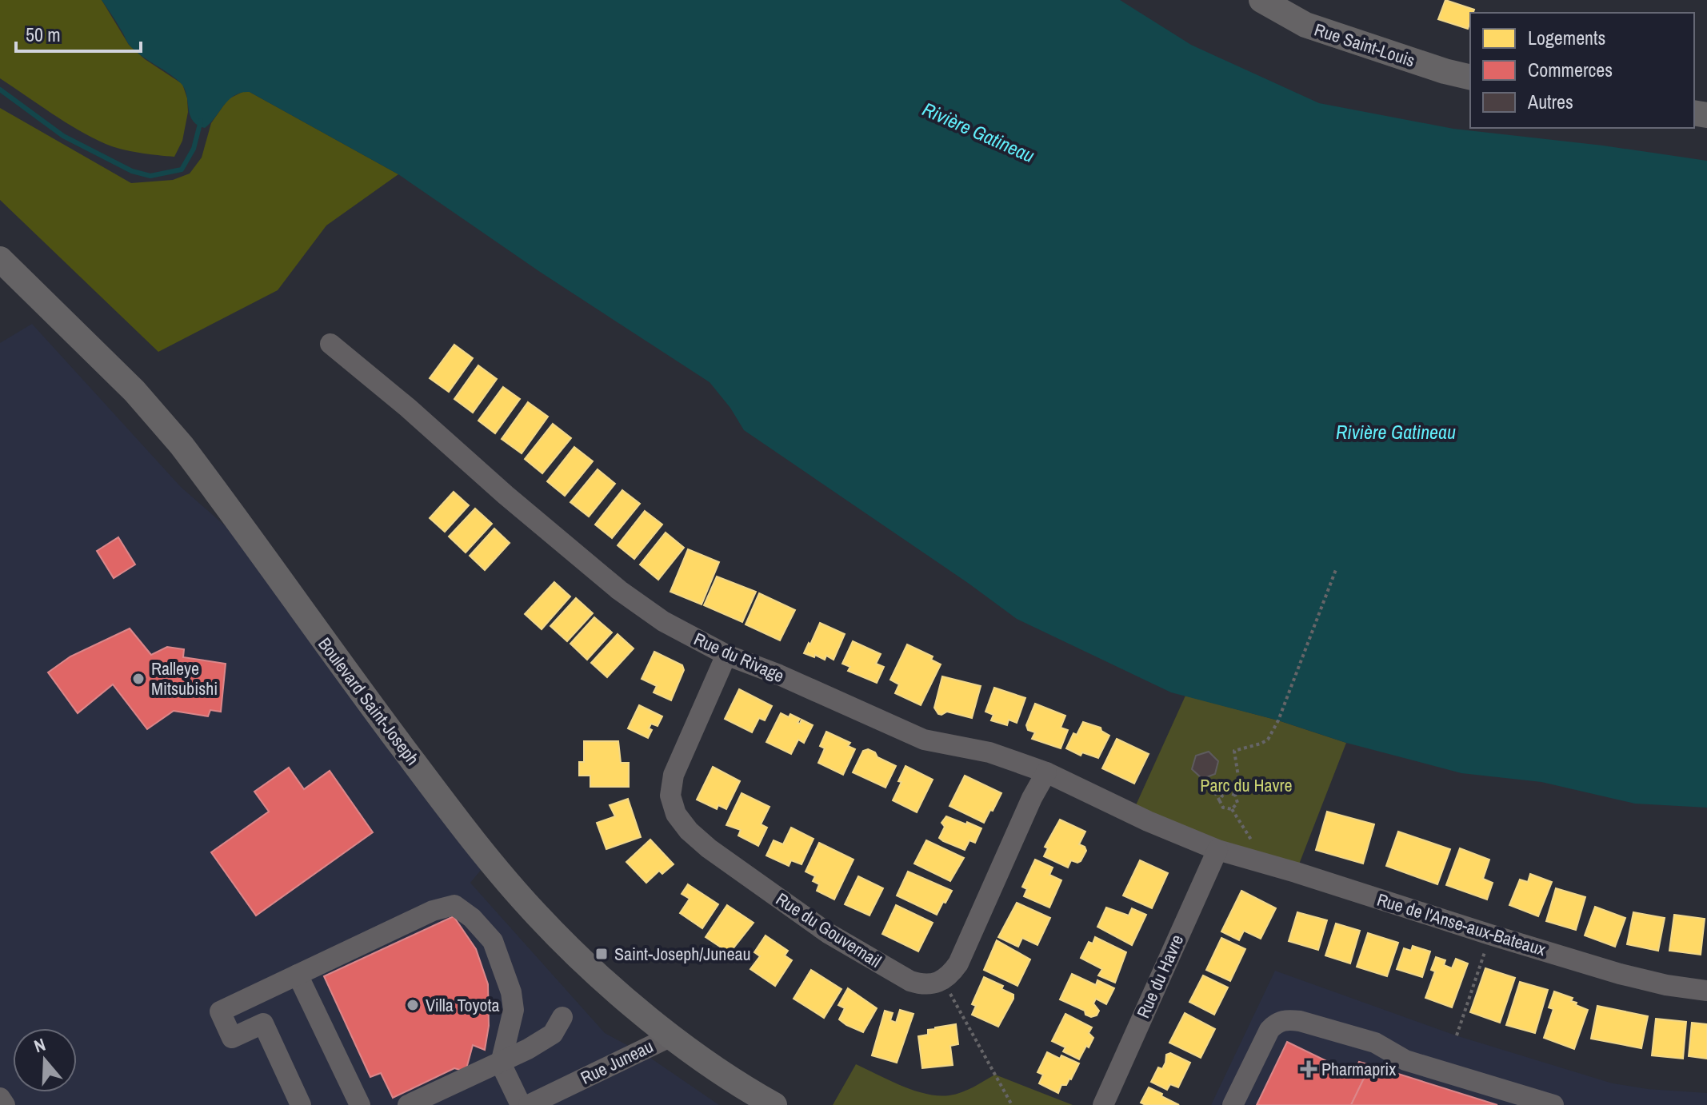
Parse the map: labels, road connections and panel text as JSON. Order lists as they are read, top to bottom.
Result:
{
  "streets": {
    "main road": ["Rue Saint-Louis", "Boulevard Saint-Joseph"],
    "street": [
      "Rue du Rivage",
      "Rue de l'Anse-aux-Bateaux",
      "Rue du Gouvernail",
      "Rue du Havre",
      "Rue Juneau"
    ]
  },
  "crossings": [
    ["Rue du Rivage", "Rue de l'Anse-aux-Bateaux"],
    ["Rue du Rivage", "Rue du Gouvernail"],
    ["Rue du Rivage", "Rue du Havre"],
    ["Boulevard Saint-Joseph", "Rue Juneau"],
    ["Rue de l'Anse-aux-Bateaux", "Rue du Havre"]
  ],
  "water": ["Rivière Gatineau"],
  "parks": ["Parc du Havre"],
  "places": {
    "other": ["Ralleye Mitsubishi", "Villa Toyota"],
    "transit": ["Saint-Joseph/Juneau"],
    "health": ["Pharmaprix"]
  },
  "legend": ["Logements", "Commerces", "Autres"],
  "scale_bar": "50 m",
  "north": "top"
}
